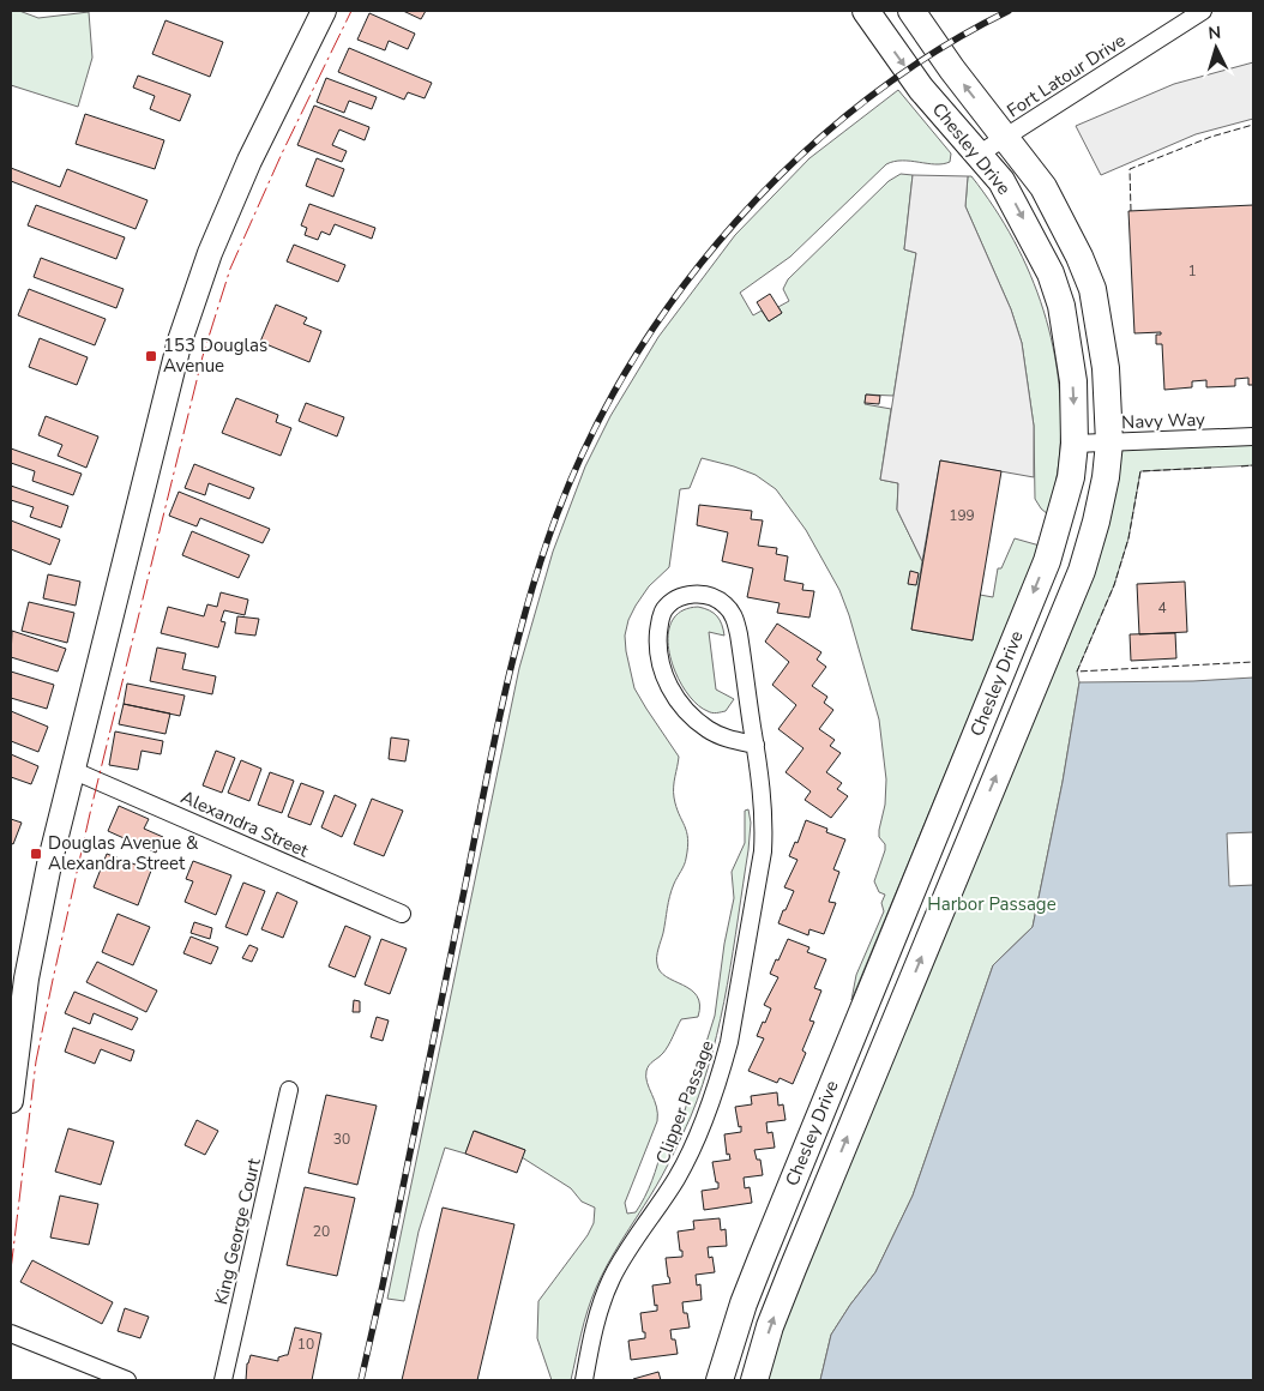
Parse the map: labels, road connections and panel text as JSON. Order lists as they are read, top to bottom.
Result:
{
  "streets": {
    "main road": ["Chesley Drive"],
    "street": [
      "Fort Latour Drive",
      "Navy Way",
      "Alexandra Street",
      "Clipper Passage",
      "King George Court"
    ]
  },
  "crossings": [
    ["Fort Latour Drive", "Chesley Drive"],
    ["Chesley Drive", "Navy Way"]
  ],
  "parks": ["Harbor Passage"],
  "places": {
    "transit": ["153 Douglas Avenue", "Douglas Avenue & Alexandra Street"]
  },
  "house_numbers": [
    "1",
    "199",
    "4",
    "30",
    "20",
    "10"
  ],
  "north": "top"
}
